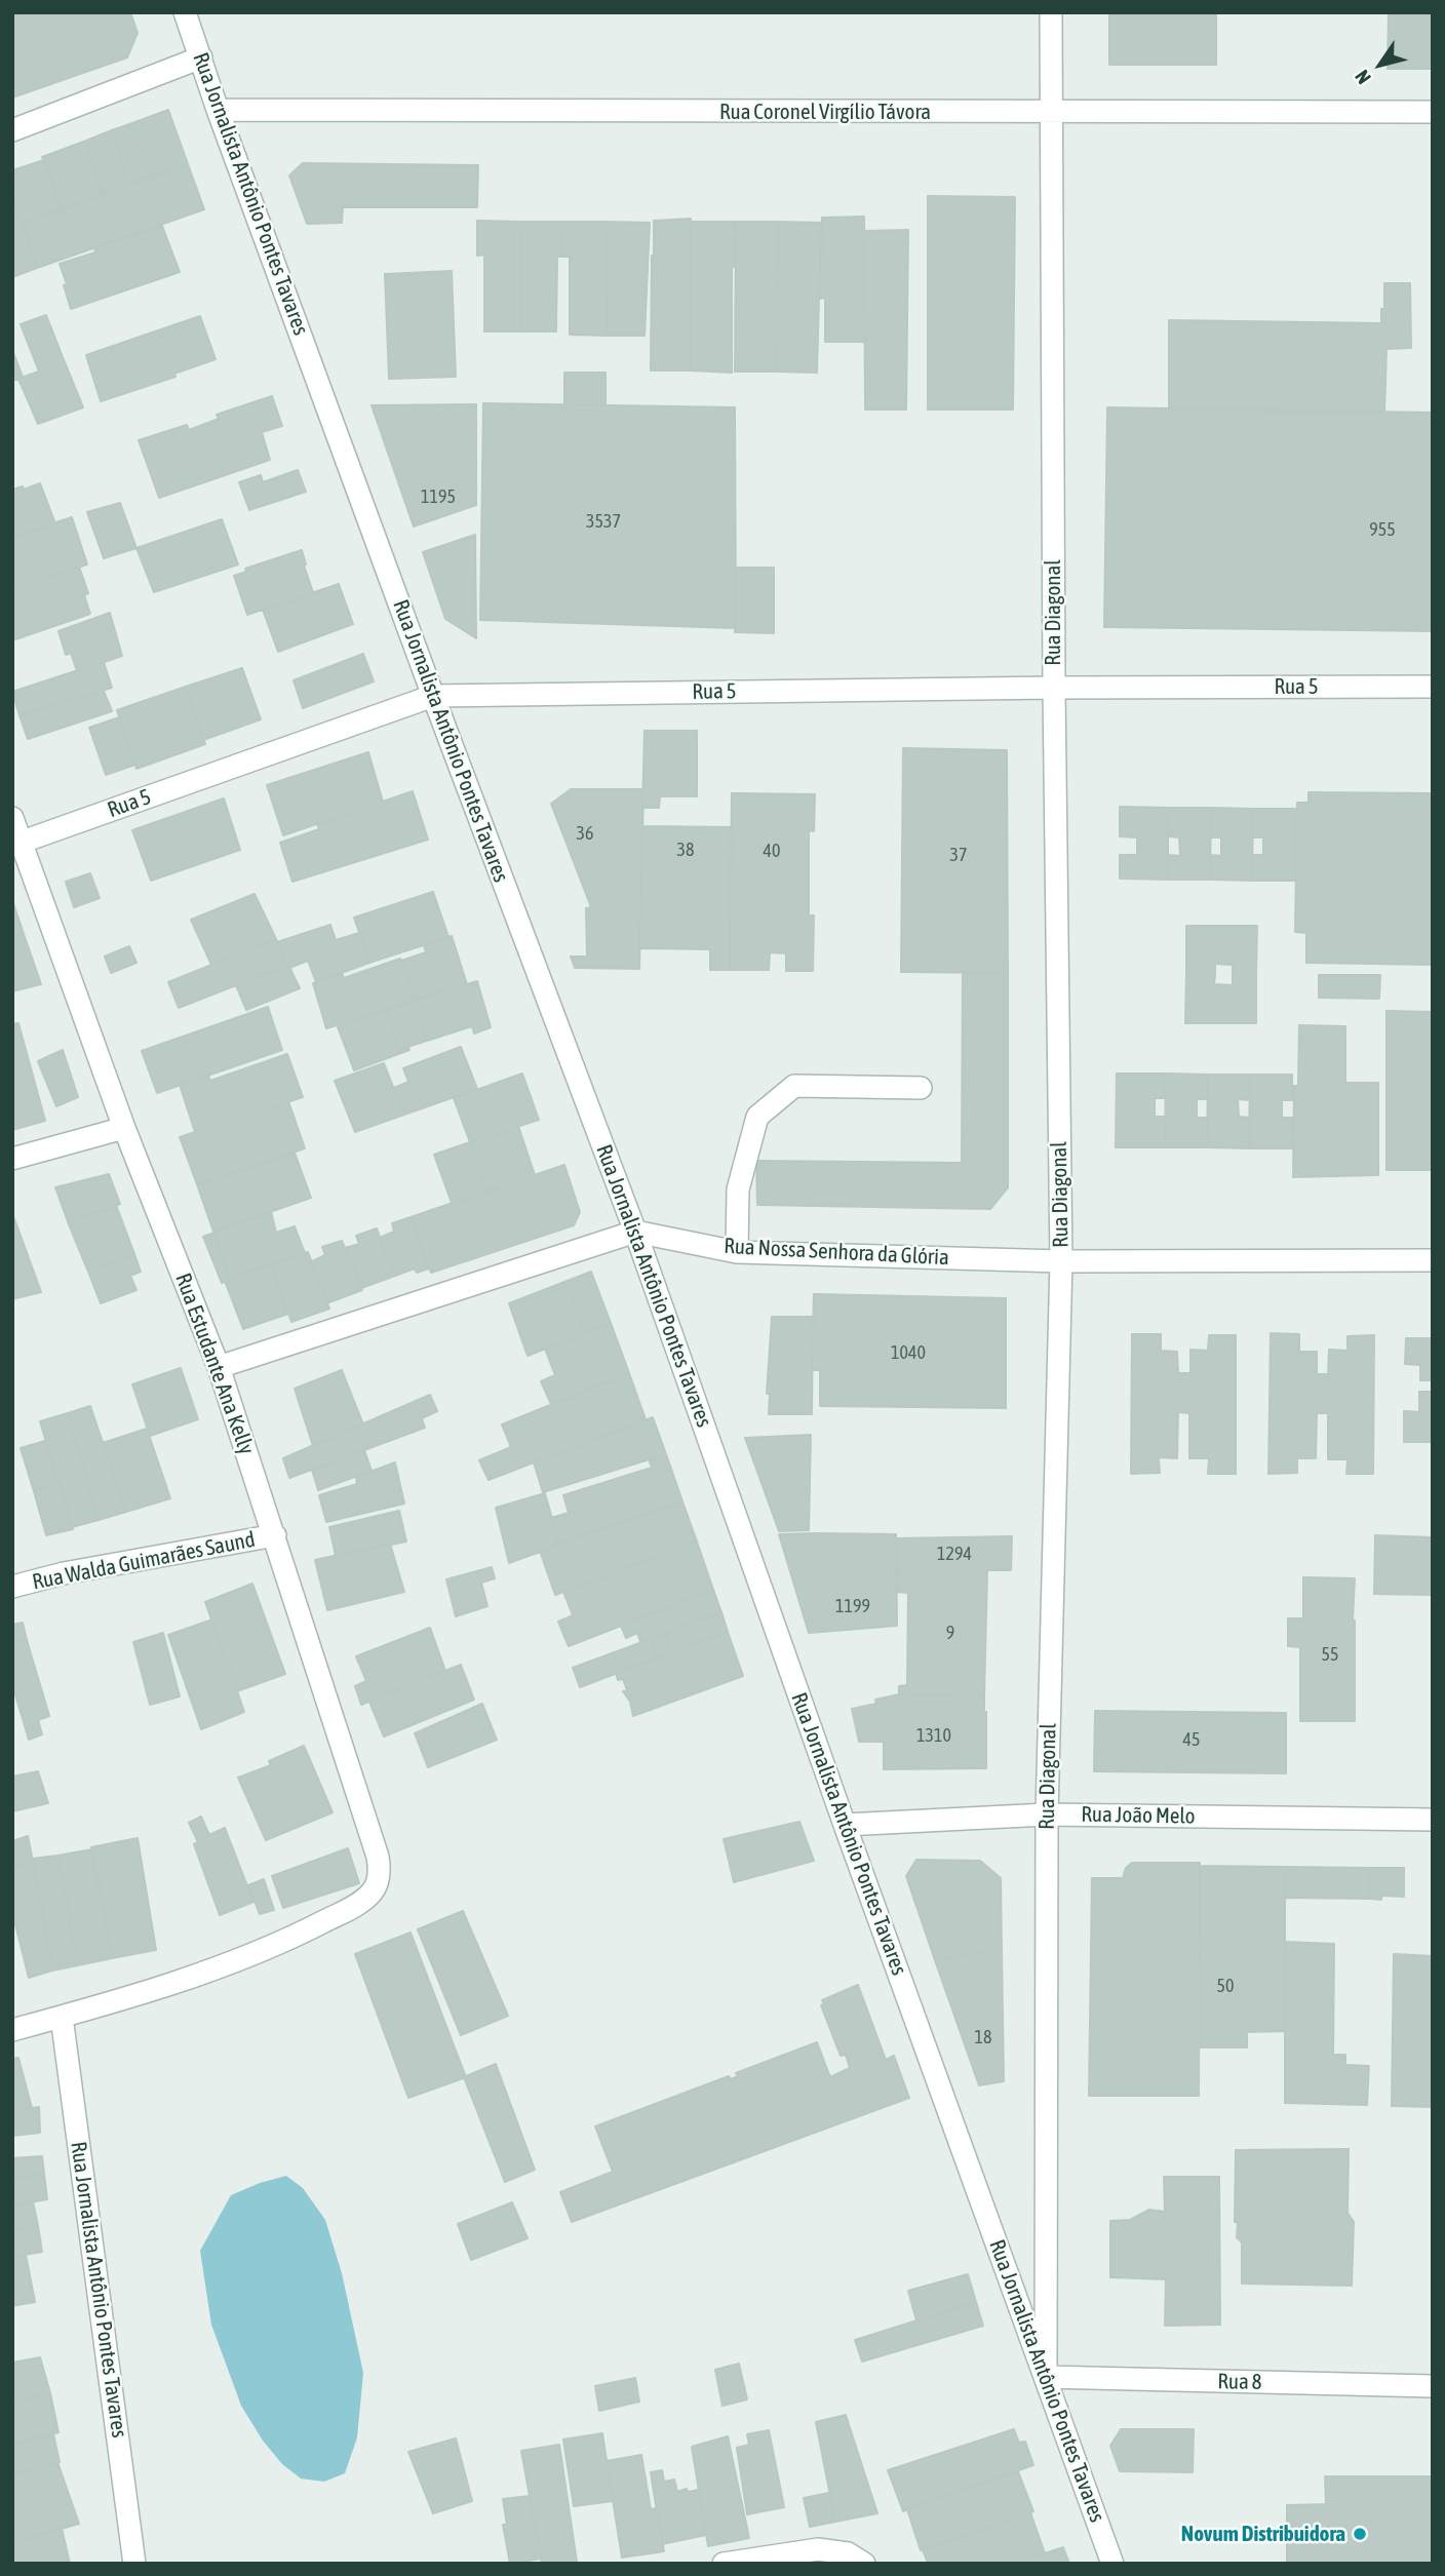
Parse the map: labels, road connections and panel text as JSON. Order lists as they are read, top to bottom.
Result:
{
  "streets": {
    "street": [
      "Rua Coronel Virgílio Távora",
      "Rua Jornalista Antônio Pontes Tavares",
      "Rua Diagonal",
      "Rua 5",
      "Rua Nossa Senhora da Glória",
      "Rua Estudante Ana Kelly",
      "Rua Walda Guimarães Saund",
      "Rua João Melo",
      "Rua 8"
    ]
  },
  "crossings": [
    ["Rua Coronel Virgílio Távora", "Rua Jornalista Antônio Pontes Tavares"],
    ["Rua Coronel Virgílio Távora", "Rua Diagonal"],
    ["Rua Jornalista Antônio Pontes Tavares", "Rua Diagonal"],
    ["Rua Jornalista Antônio Pontes Tavares", "Rua 5"],
    ["Rua Jornalista Antônio Pontes Tavares", "Rua Nossa Senhora da Glória"],
    ["Rua Jornalista Antônio Pontes Tavares", "Rua Estudante Ana Kelly"],
    ["Rua Jornalista Antônio Pontes Tavares", "Rua João Melo"],
    ["Rua Jornalista Antônio Pontes Tavares", "Rua 8"],
    ["Rua Diagonal", "Rua 5"],
    ["Rua Diagonal", "Rua Nossa Senhora da Glória"],
    ["Rua Diagonal", "Rua João Melo"],
    ["Rua Diagonal", "Rua 8"],
    ["Rua 5", "Rua Estudante Ana Kelly"],
    ["Rua Nossa Senhora da Glória", "Rua Estudante Ana Kelly"],
    ["Rua Estudante Ana Kelly", "Rua Walda Guimarães Saund"]
  ],
  "places": ["Novum Distribuidora"],
  "house_numbers": [
    "1195",
    "3537",
    "955",
    "36",
    "38",
    "40",
    "37",
    "1040",
    "1294",
    "1199",
    "9",
    "55",
    "1310",
    "45",
    "50",
    "18"
  ],
  "north": "bottom left"
}
